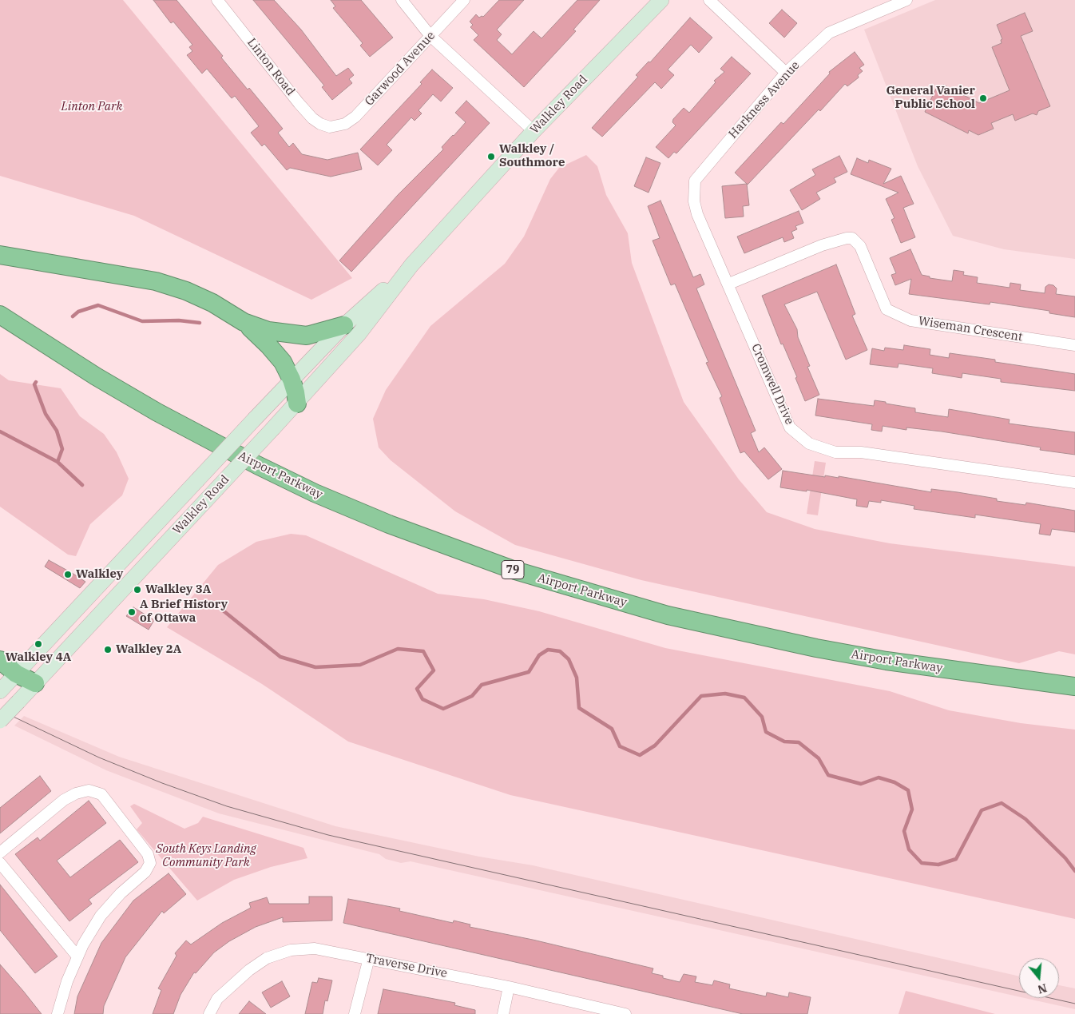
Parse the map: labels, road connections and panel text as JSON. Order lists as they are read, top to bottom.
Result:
{
  "streets": {
    "highway": ["Airport Parkway", "79"],
    "main road": ["Walkley Road"],
    "street": [
      "Linton Road",
      "Garwood Avenue",
      "Harkness Avenue",
      "Wiseman Crescent",
      "Cromwell Drive",
      "Traverse Drive"
    ]
  },
  "crossings": [
    ["Linton Road", "Garwood Avenue"],
    ["Harkness Avenue", "Cromwell Drive"],
    ["Wiseman Crescent", "Cromwell Drive"]
  ],
  "parks": ["Linton Park", "South Keys Landing Community Park"],
  "places": [
    "General Vanier Public School",
    "Walkley / Southmore",
    "Walkley",
    "Walkley 3A",
    "A Brief History of Ottawa",
    "Walkley 4A",
    "Walkley 2A"
  ],
  "north": "bottom"
}
